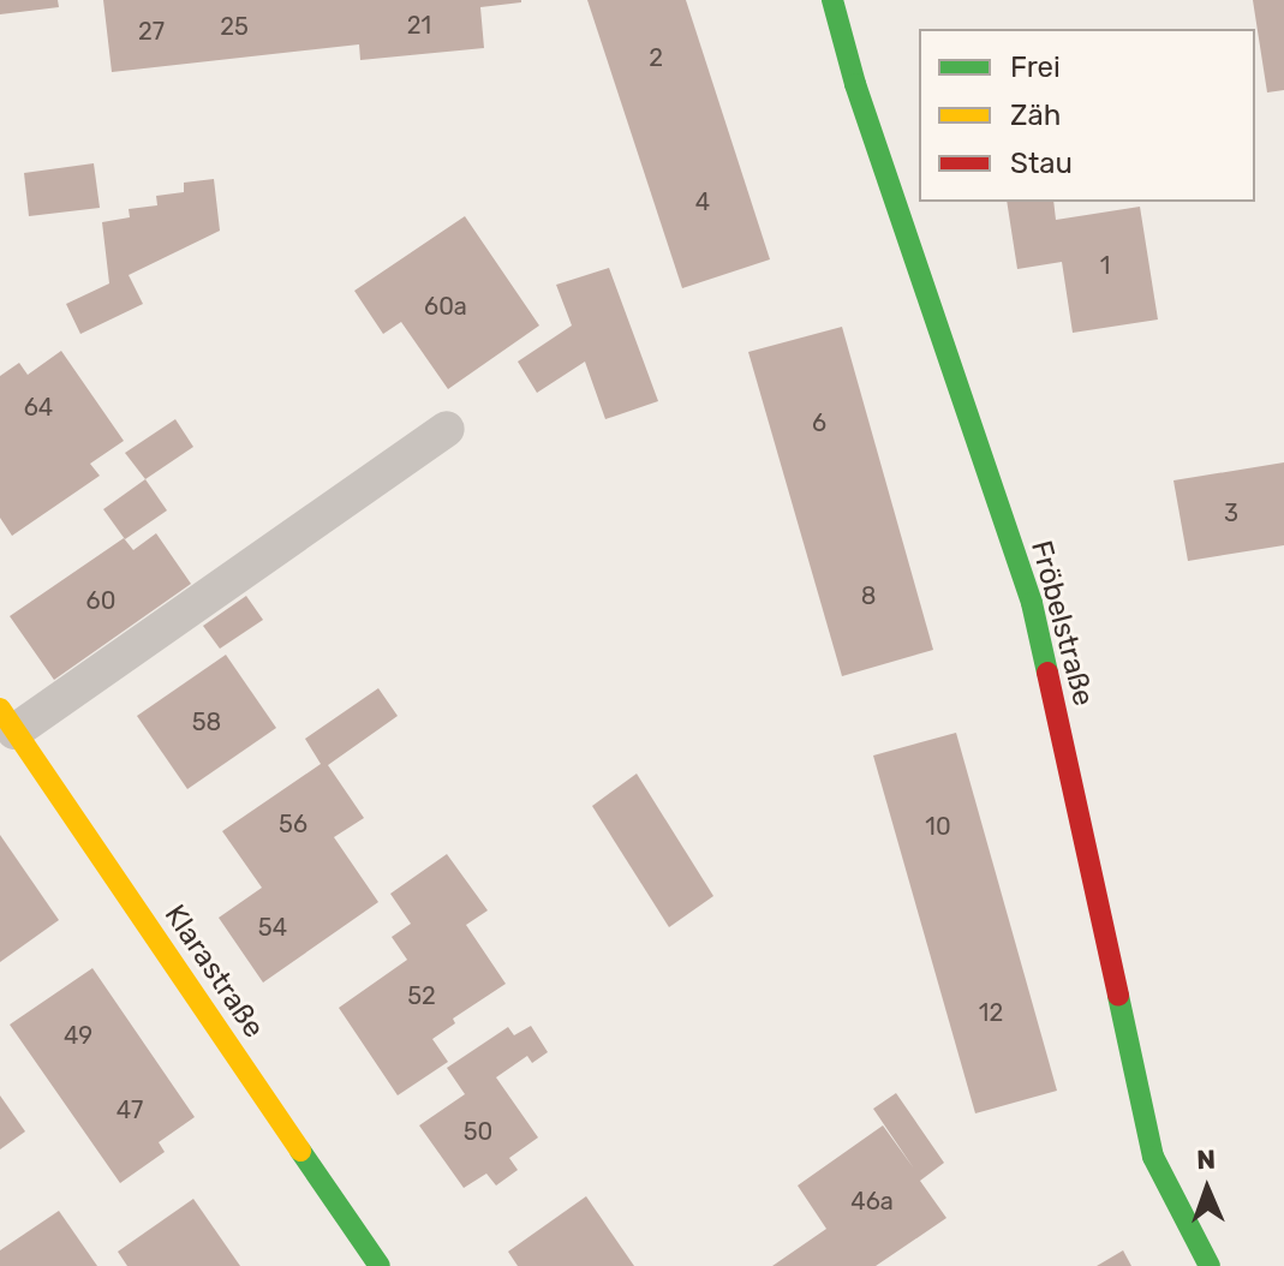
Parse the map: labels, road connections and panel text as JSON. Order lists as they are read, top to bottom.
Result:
{
  "streets": {
    "street": ["Fröbelstraße", "Klarastraße"]
  },
  "house_numbers": [
    "21",
    "25",
    "27",
    "2",
    "4",
    "1",
    "60a",
    "64",
    "6",
    "3",
    "8",
    "60",
    "58",
    "56",
    "10",
    "54",
    "52",
    "12",
    "49",
    "47",
    "50",
    "46a"
  ],
  "legend": ["Frei", "Zäh", "Stau"],
  "north": "top"
}
